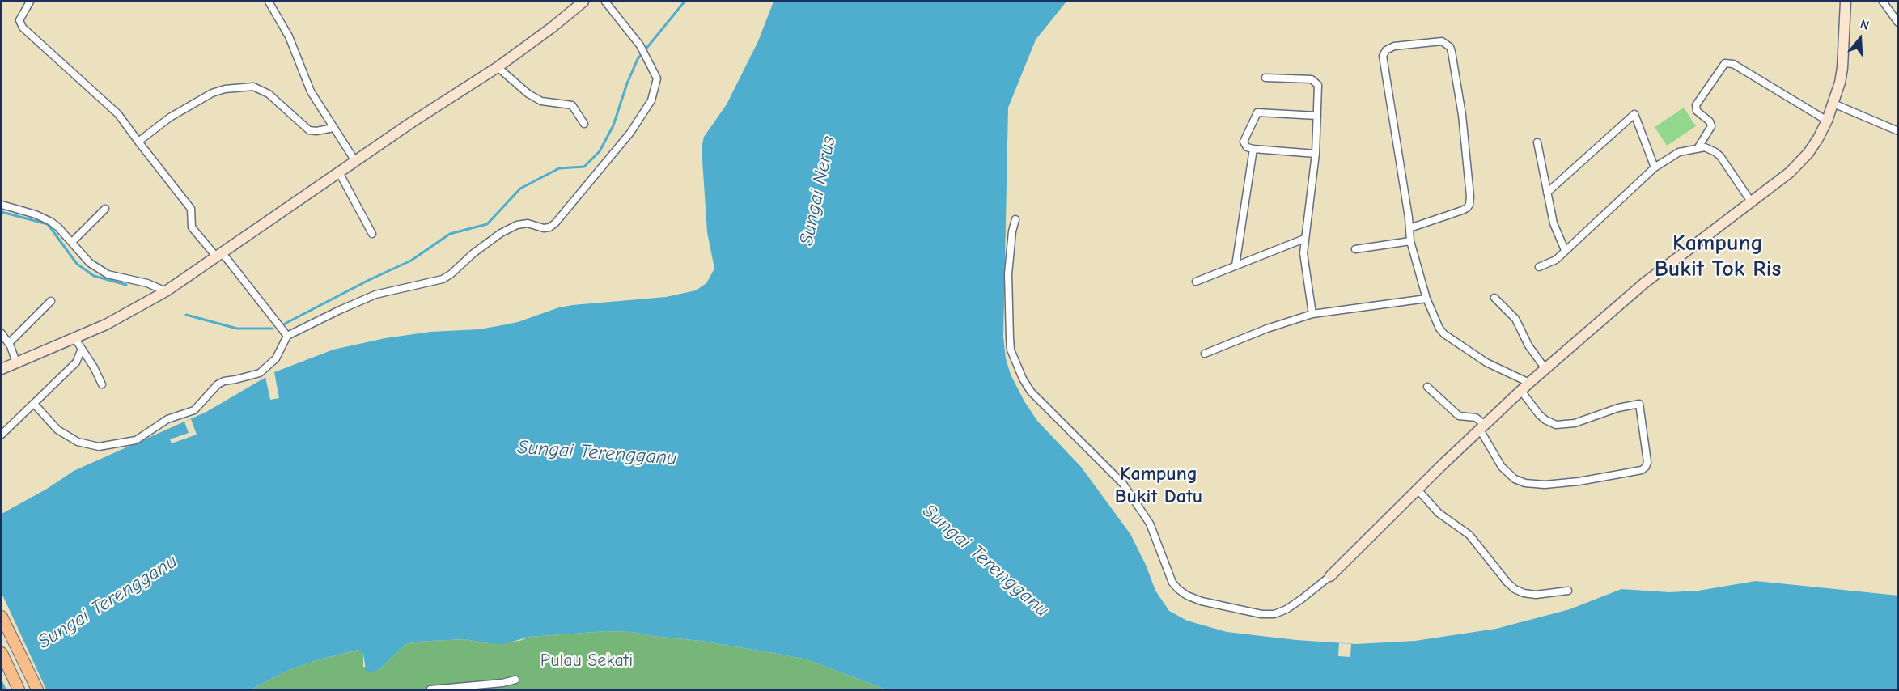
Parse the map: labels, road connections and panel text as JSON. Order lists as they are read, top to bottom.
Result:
{
  "districts": ["Kampung Bukit Tok Ris", "Kampung Bukit Datu"],
  "water": ["Sungai Nerus", "Sungai Terengganu"],
  "parks": ["Pulau Sekati"],
  "north": "top"
}
